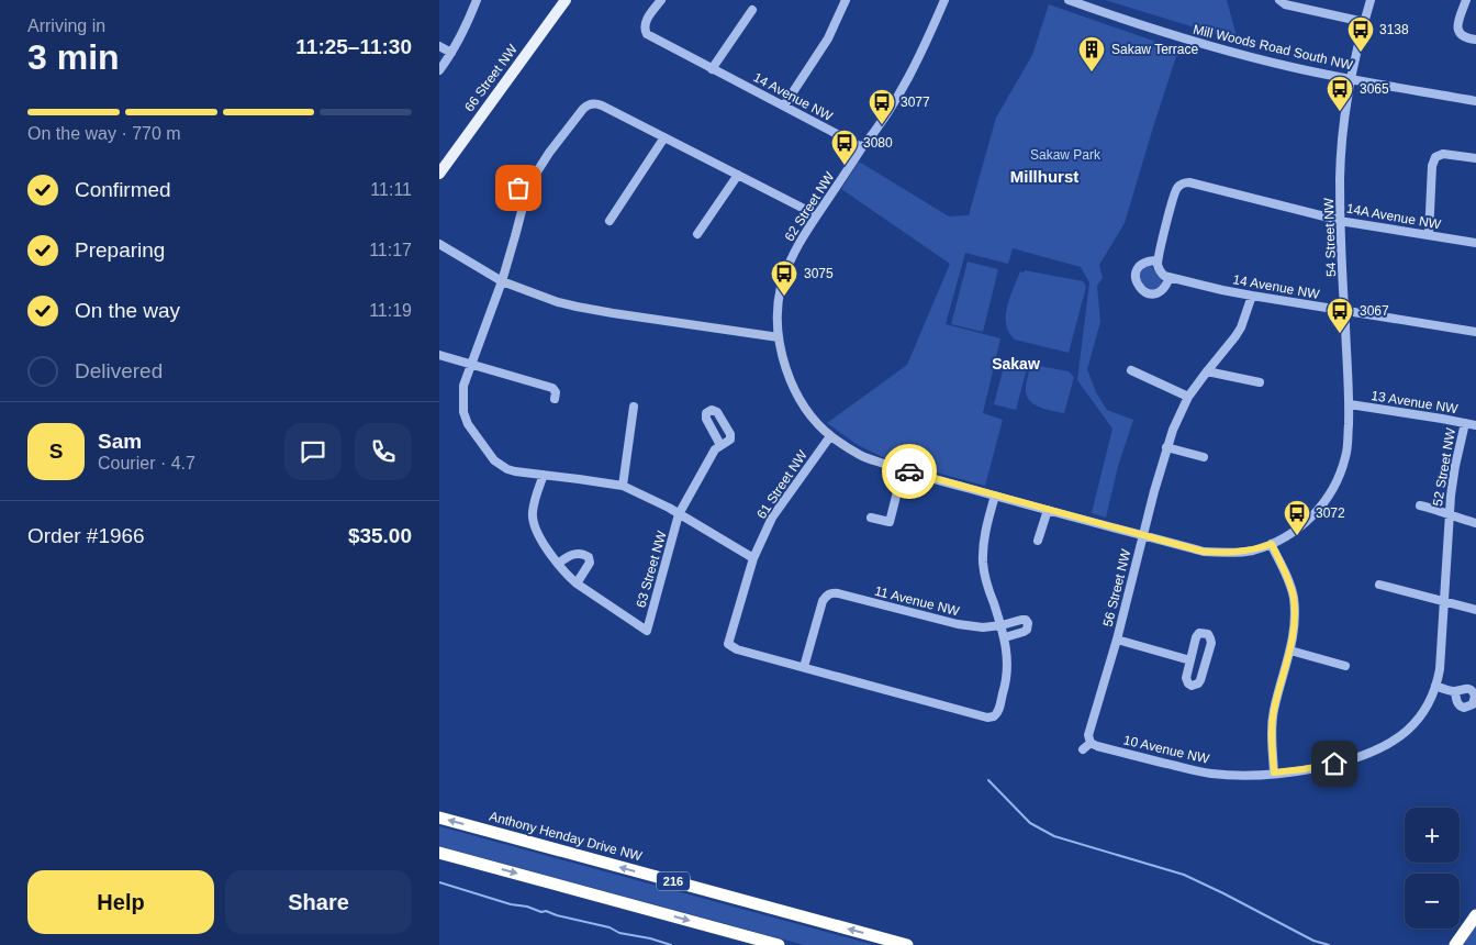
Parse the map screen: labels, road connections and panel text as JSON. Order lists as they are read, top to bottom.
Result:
{
  "streets": {
    "highway": ["Anthony Henday Drive NW", "216"],
    "main road": ["66 Street NW"],
    "street": [
      "Mill Woods Road South NW",
      "14 Avenue NW",
      "62 Street NW",
      "14A Avenue NW",
      "54 Street NW",
      "13 Avenue NW",
      "52 Street NW",
      "61 Street NW",
      "63 Street NW",
      "56 Street NW",
      "11 Avenue NW",
      "10 Avenue NW"
    ]
  },
  "crossings": [
    ["Mill Woods Road South NW", "54 Street NW"],
    ["14 Avenue NW", "62 Street NW"],
    ["14 Avenue NW", "14A Avenue NW"],
    ["14 Avenue NW", "54 Street NW"],
    ["14 Avenue NW", "56 Street NW"],
    ["62 Street NW", "54 Street NW"],
    ["62 Street NW", "61 Street NW"],
    ["14A Avenue NW", "54 Street NW"],
    ["54 Street NW", "13 Avenue NW"],
    ["54 Street NW", "56 Street NW"],
    ["13 Avenue NW", "52 Street NW"],
    ["52 Street NW", "10 Avenue NW"],
    ["61 Street NW", "11 Avenue NW"],
    ["56 Street NW", "10 Avenue NW"]
  ],
  "districts": ["Millhurst", "Sakaw"],
  "parks": ["Sakaw Park"],
  "places": {
    "bus stop": [
      "3138",
      "3065",
      "3077",
      "3080",
      "3075",
      "3067",
      "3072"
    ],
    "building": ["Sakaw Terrace"]
  },
  "page": {
    "heading": ["3 min", "Arriving in", "11:25–11:30"],
    "panel": [
      "Sam",
      "Courier · 4.7",
      "Order #1966",
      "$35.00"
    ],
    "bar": "On the way · 770 m",
    "list": [
      ["Confirmed", "11:11"],
      ["Preparing", "11:17"],
      ["On the way", "11:19"],
      "Delivered"
    ],
    "round": "S",
    "map_buttons": ["+", "−"],
    "buttons": ["Help", "Share"]
  }
}
